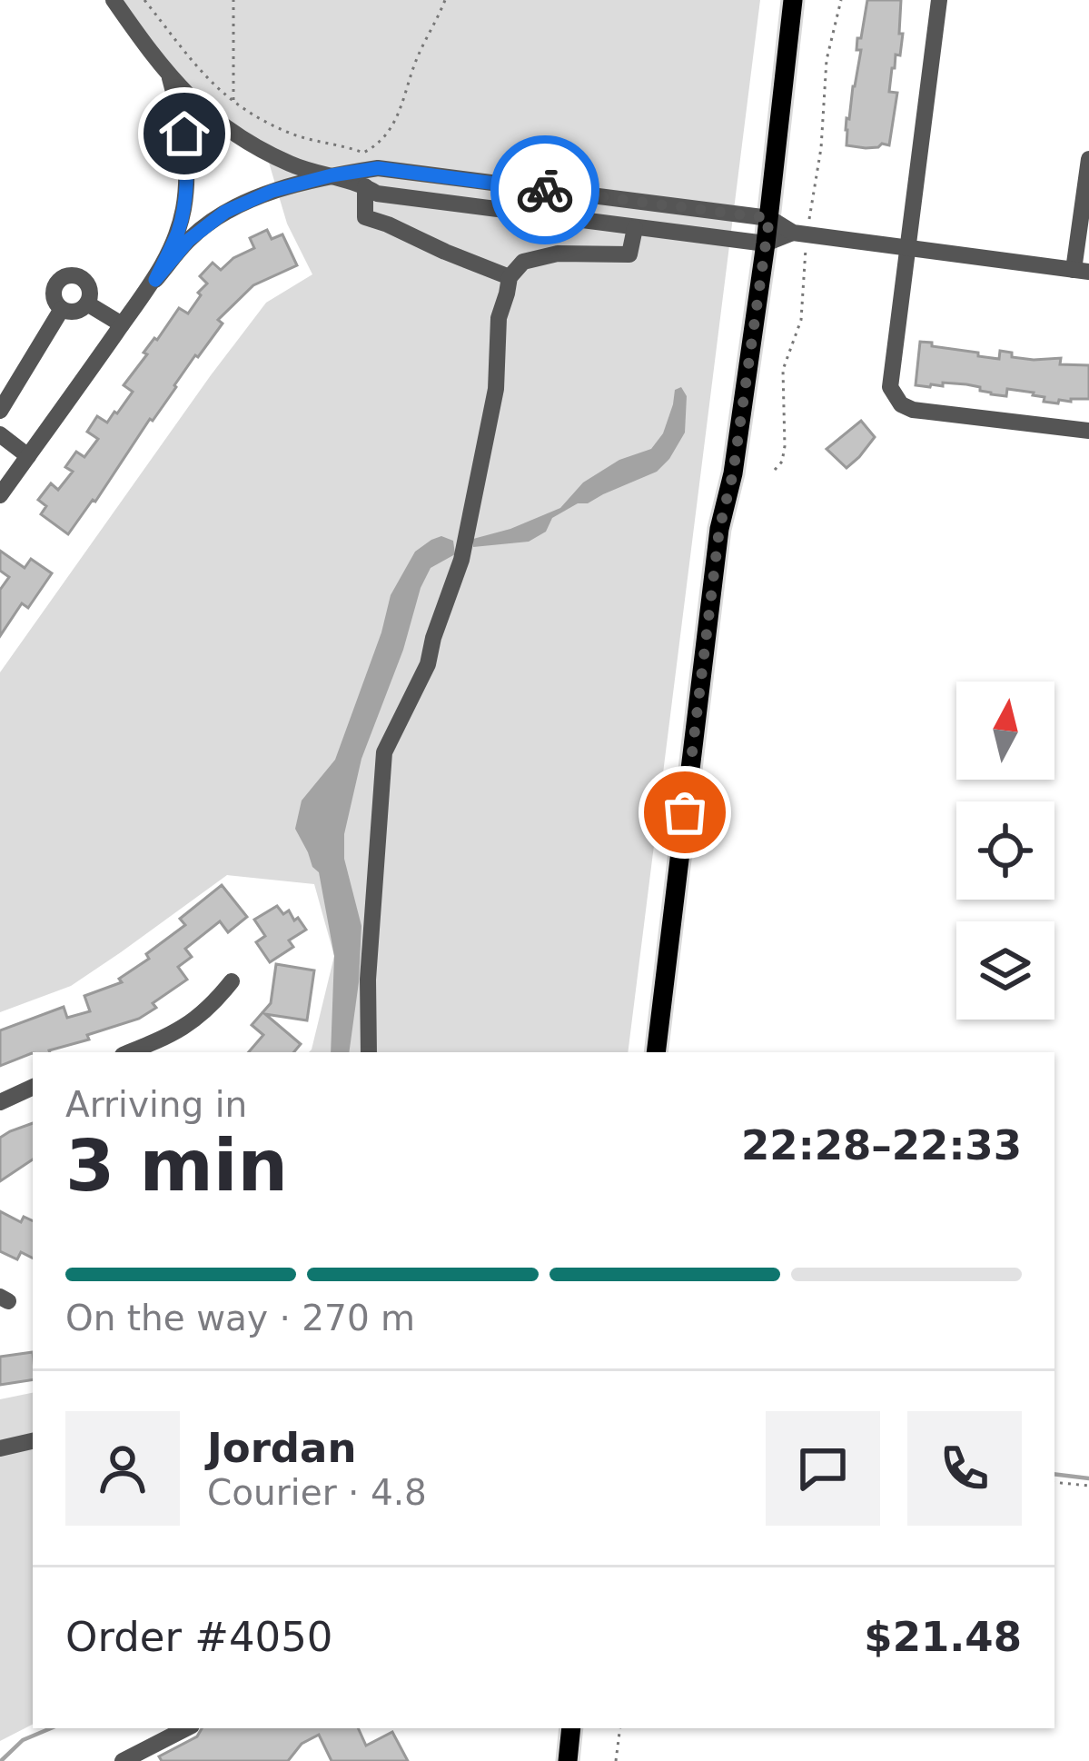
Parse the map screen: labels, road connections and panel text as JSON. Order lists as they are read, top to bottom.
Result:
{
  "north": "top",
  "page": {
    "heading": ["3 min", "Arriving in", "22:28–22:33"],
    "panel": [
      "Jordan",
      "Courier · 4.8",
      "Order #4050",
      "$21.48"
    ],
    "bar": "On the way · 270 m"
  }
}
